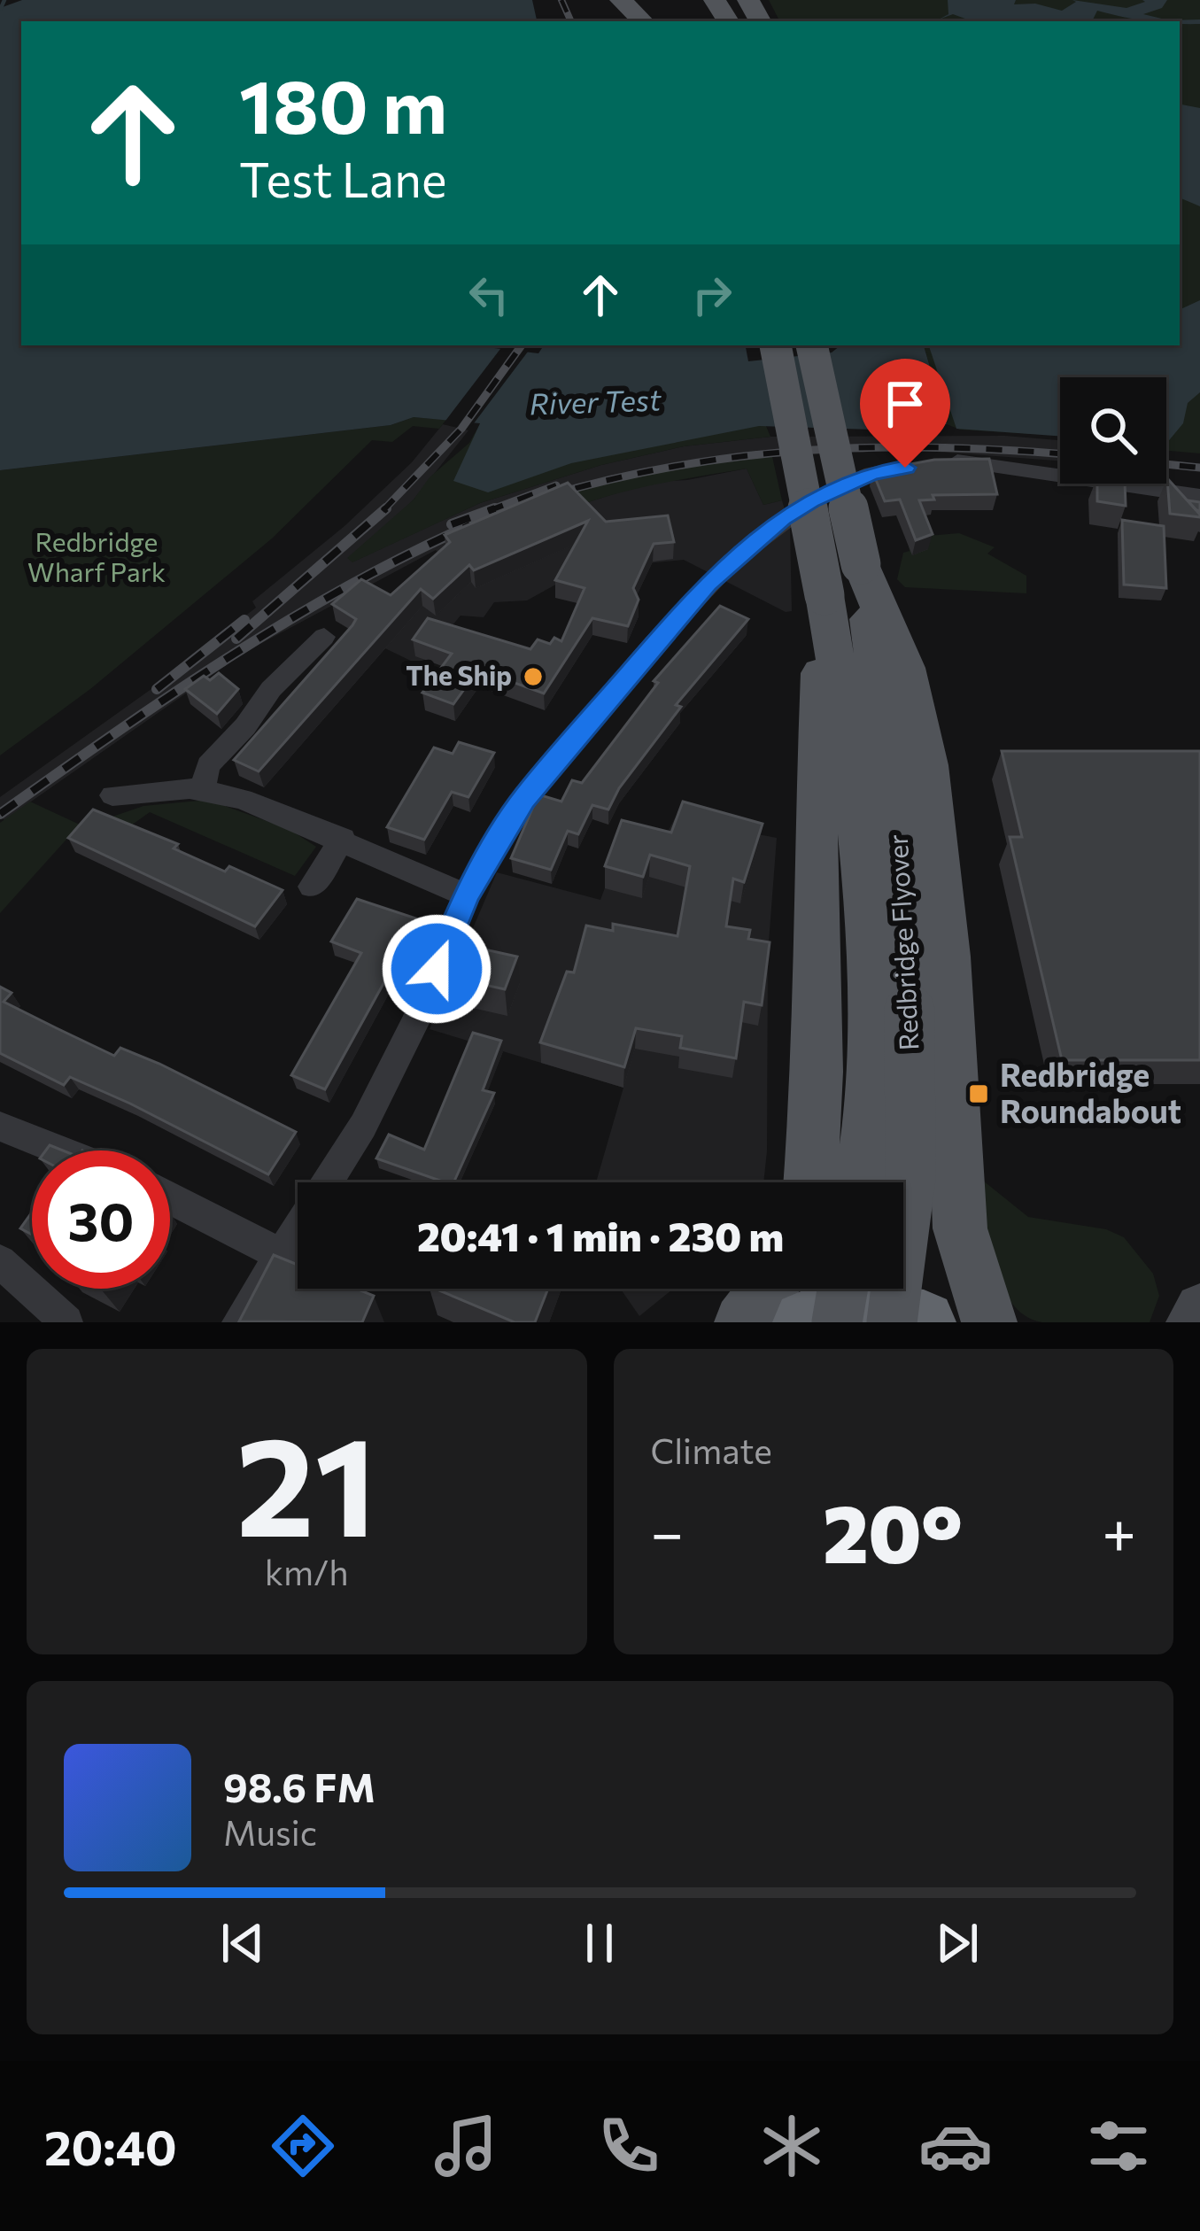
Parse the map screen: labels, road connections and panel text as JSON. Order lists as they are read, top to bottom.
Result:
{
  "streets": {
    "main road": ["Redbridge Flyover"]
  },
  "water": ["River Test"],
  "parks": ["Redbridge Wharf Park"],
  "places": {
    "other": ["The Ship"],
    "transit": ["Redbridge Roundabout"]
  },
  "page": {
    "turn": ["180 m", "Test Lane"],
    "limit": "30",
    "trip": "20:41 · 1 min · 230 m",
    "tile": [
      ["21", "km/h"],
      "Climate"
    ],
    "heat": ["−", "20°", "+"],
    "song": ["98.6 FM", "Music"],
    "tabs": "20:40"
  }
}
